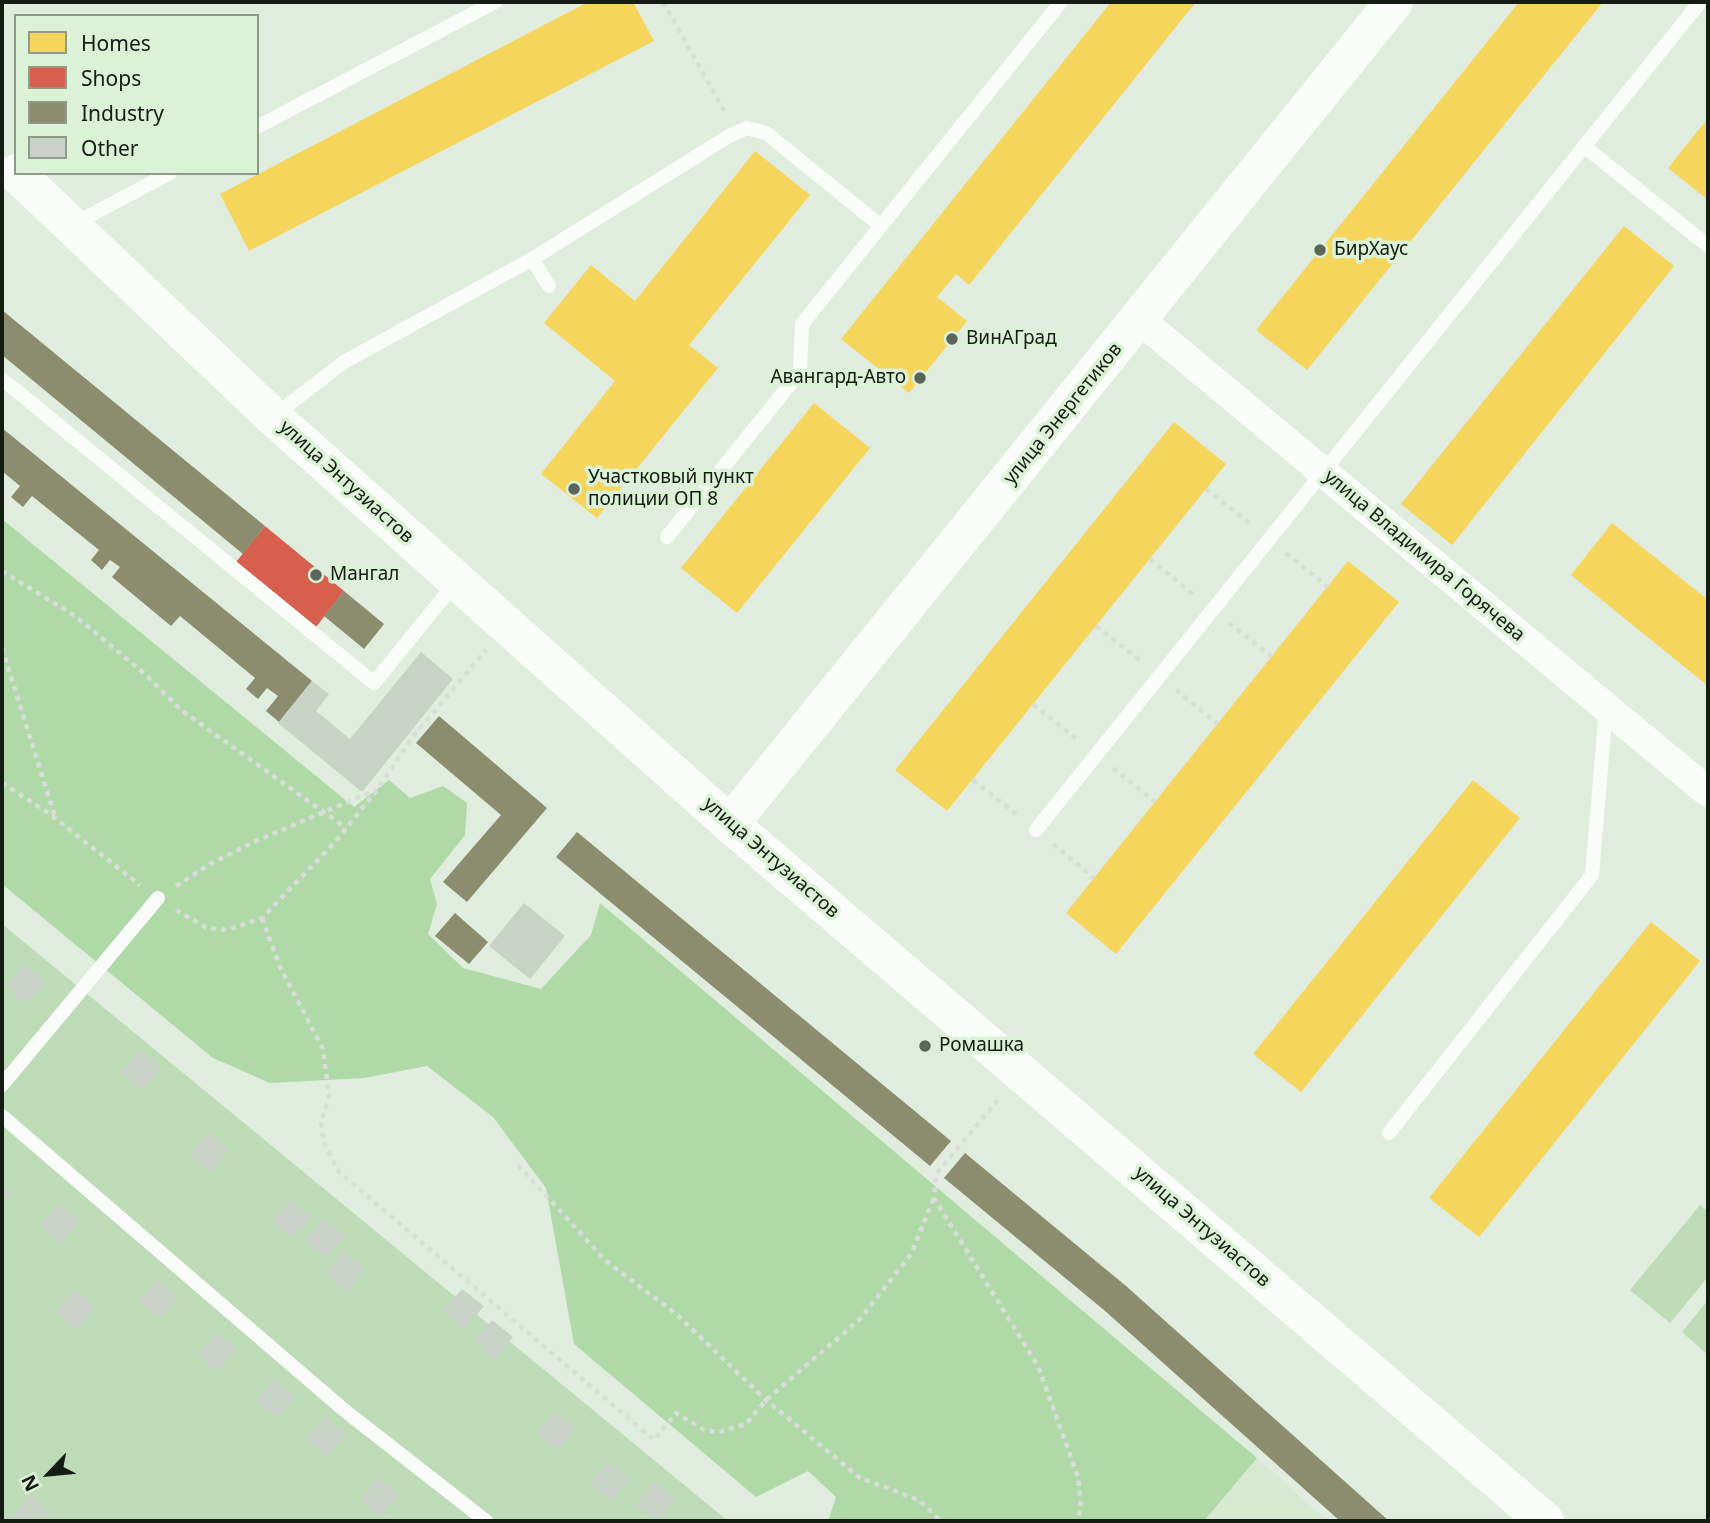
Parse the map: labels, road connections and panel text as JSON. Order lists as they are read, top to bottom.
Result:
{
  "streets": {
    "main road": ["улица Энергетиков", "улица Энтузиастов"],
    "street": ["улица Владимира Горячева"]
  },
  "crossings": [
    ["улица Энергетиков", "улица Энтузиастов"],
    ["улица Энергетиков", "улица Владимира Горячева"]
  ],
  "places": [
    "БирХаус",
    "ВинАГрад",
    "Авангард-Авто",
    "Участковый пункт полиции ОП 8",
    "Мангал",
    "Ромашка"
  ],
  "legend": [
    "Homes",
    "Shops",
    "Industry",
    "Other"
  ],
  "north": "bottom left"
}
